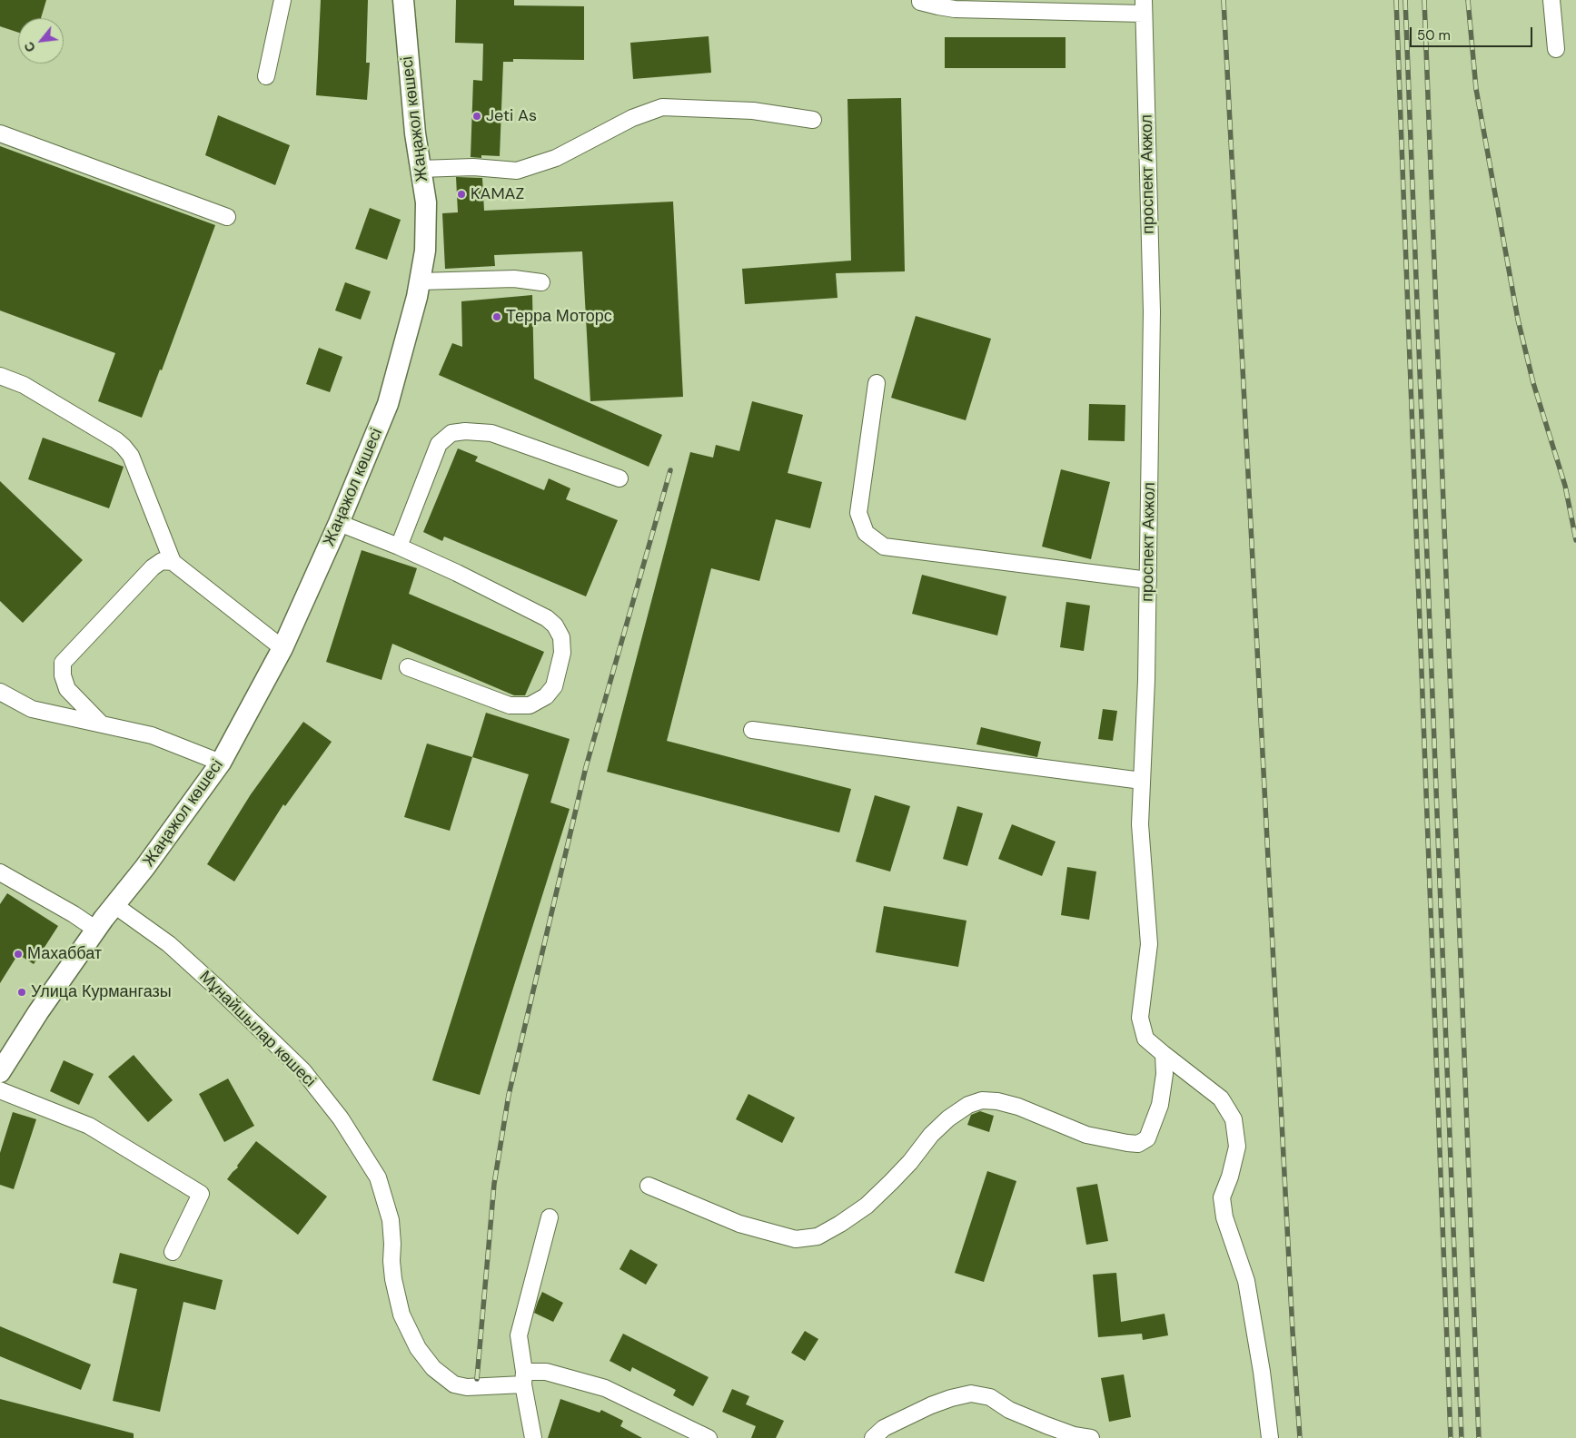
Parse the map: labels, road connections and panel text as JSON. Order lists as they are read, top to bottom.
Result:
{
  "streets": {
    "main road": ["Жаңажол көшесі"],
    "street": ["проспект Акжол", "Мұнайшылар көшесі"]
  },
  "crossings": [
    ["Жаңажол көшесі", "Мұнайшылар көшесі"]
  ],
  "places": [
    "Jeti As",
    "KAMAZ",
    "Терра Моторс",
    "Махаббат",
    "Улица Курмангазы"
  ],
  "scale_bar": "50 m",
  "north": "bottom left"
}
